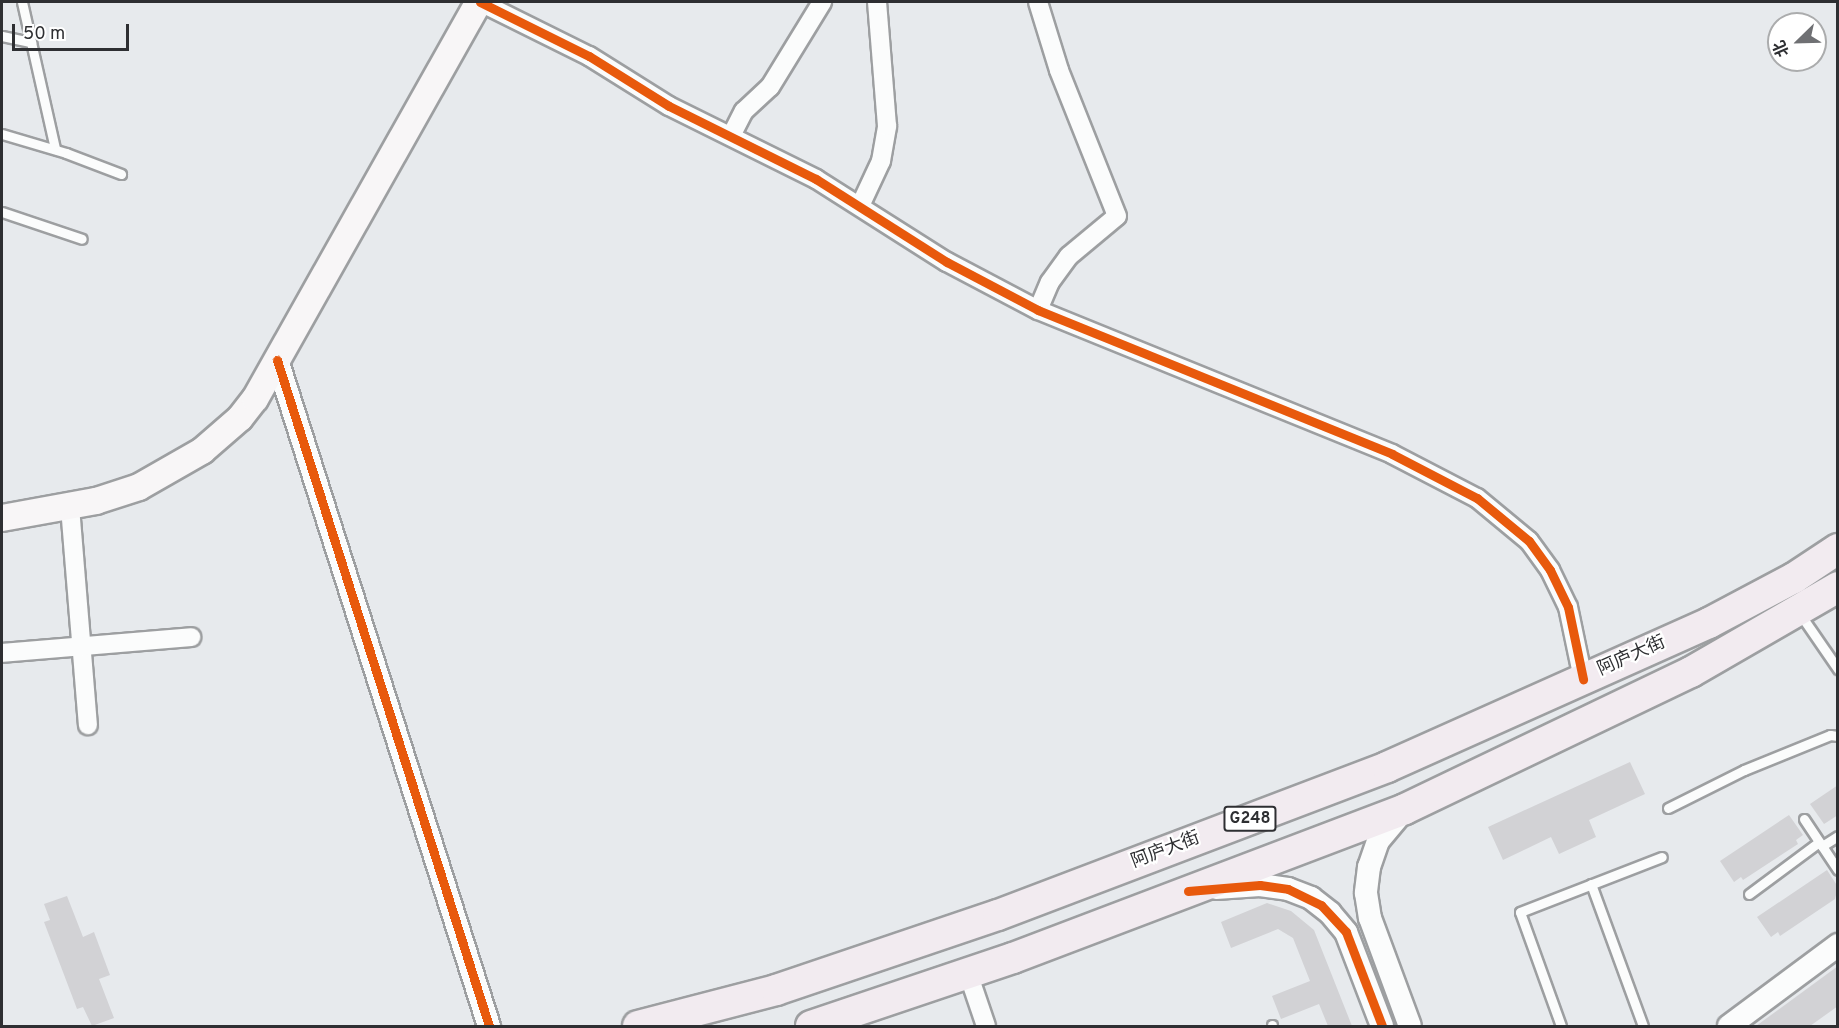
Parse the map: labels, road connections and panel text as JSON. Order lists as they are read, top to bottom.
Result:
{
  "streets": {
    "highway": ["阿庐大街", "G248"]
  },
  "scale_bar": "50 m",
  "north": "bottom left"
}
